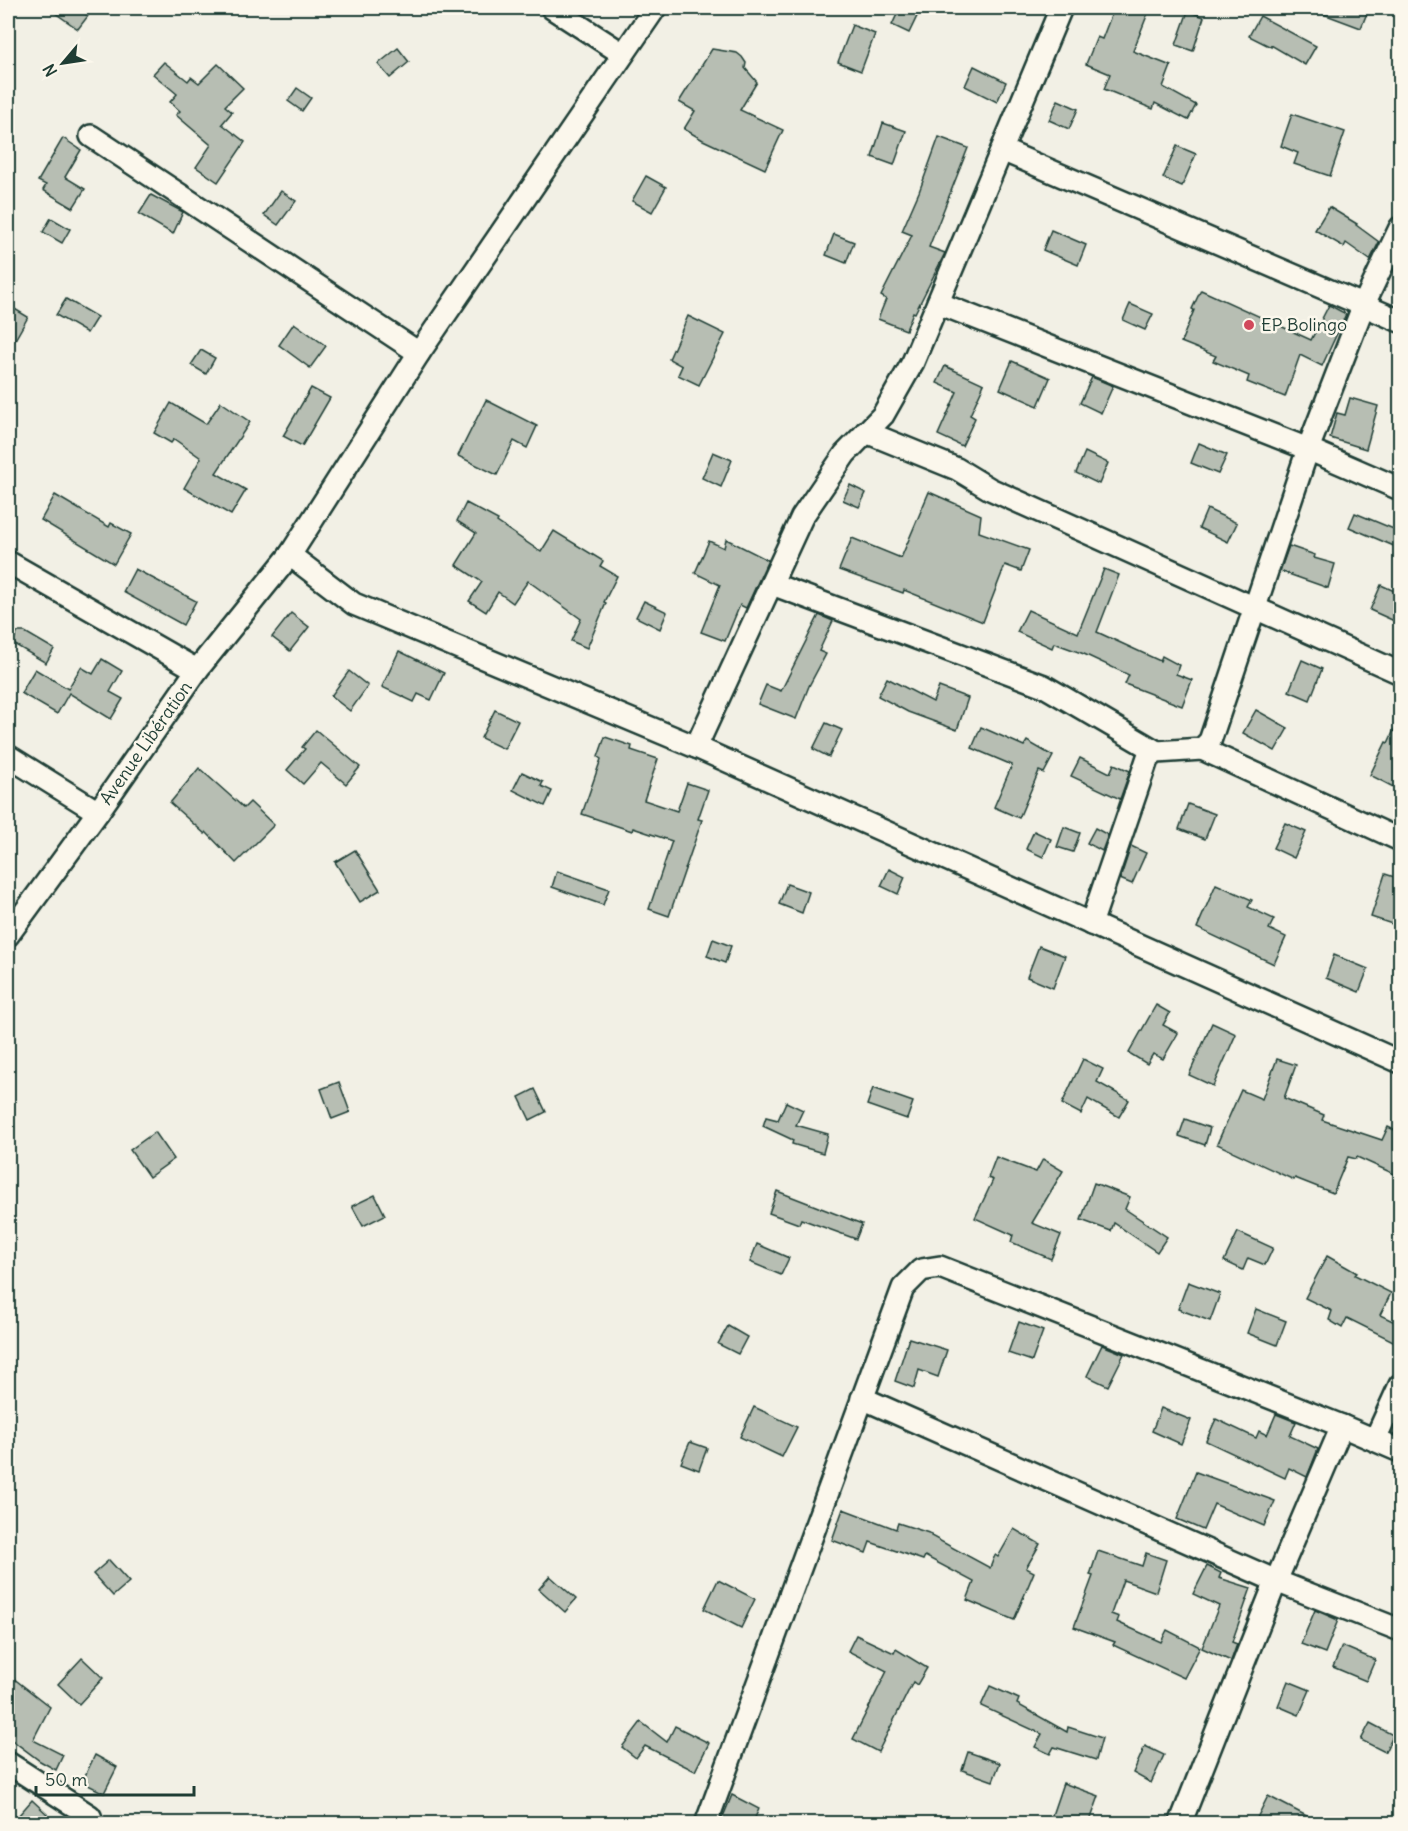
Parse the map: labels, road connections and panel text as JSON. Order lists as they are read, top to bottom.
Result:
{
  "streets": {
    "street": ["Avenue Libération"]
  },
  "places": ["EP Bolingo"],
  "scale_bar": "50 m",
  "north": "bottom left"
}
